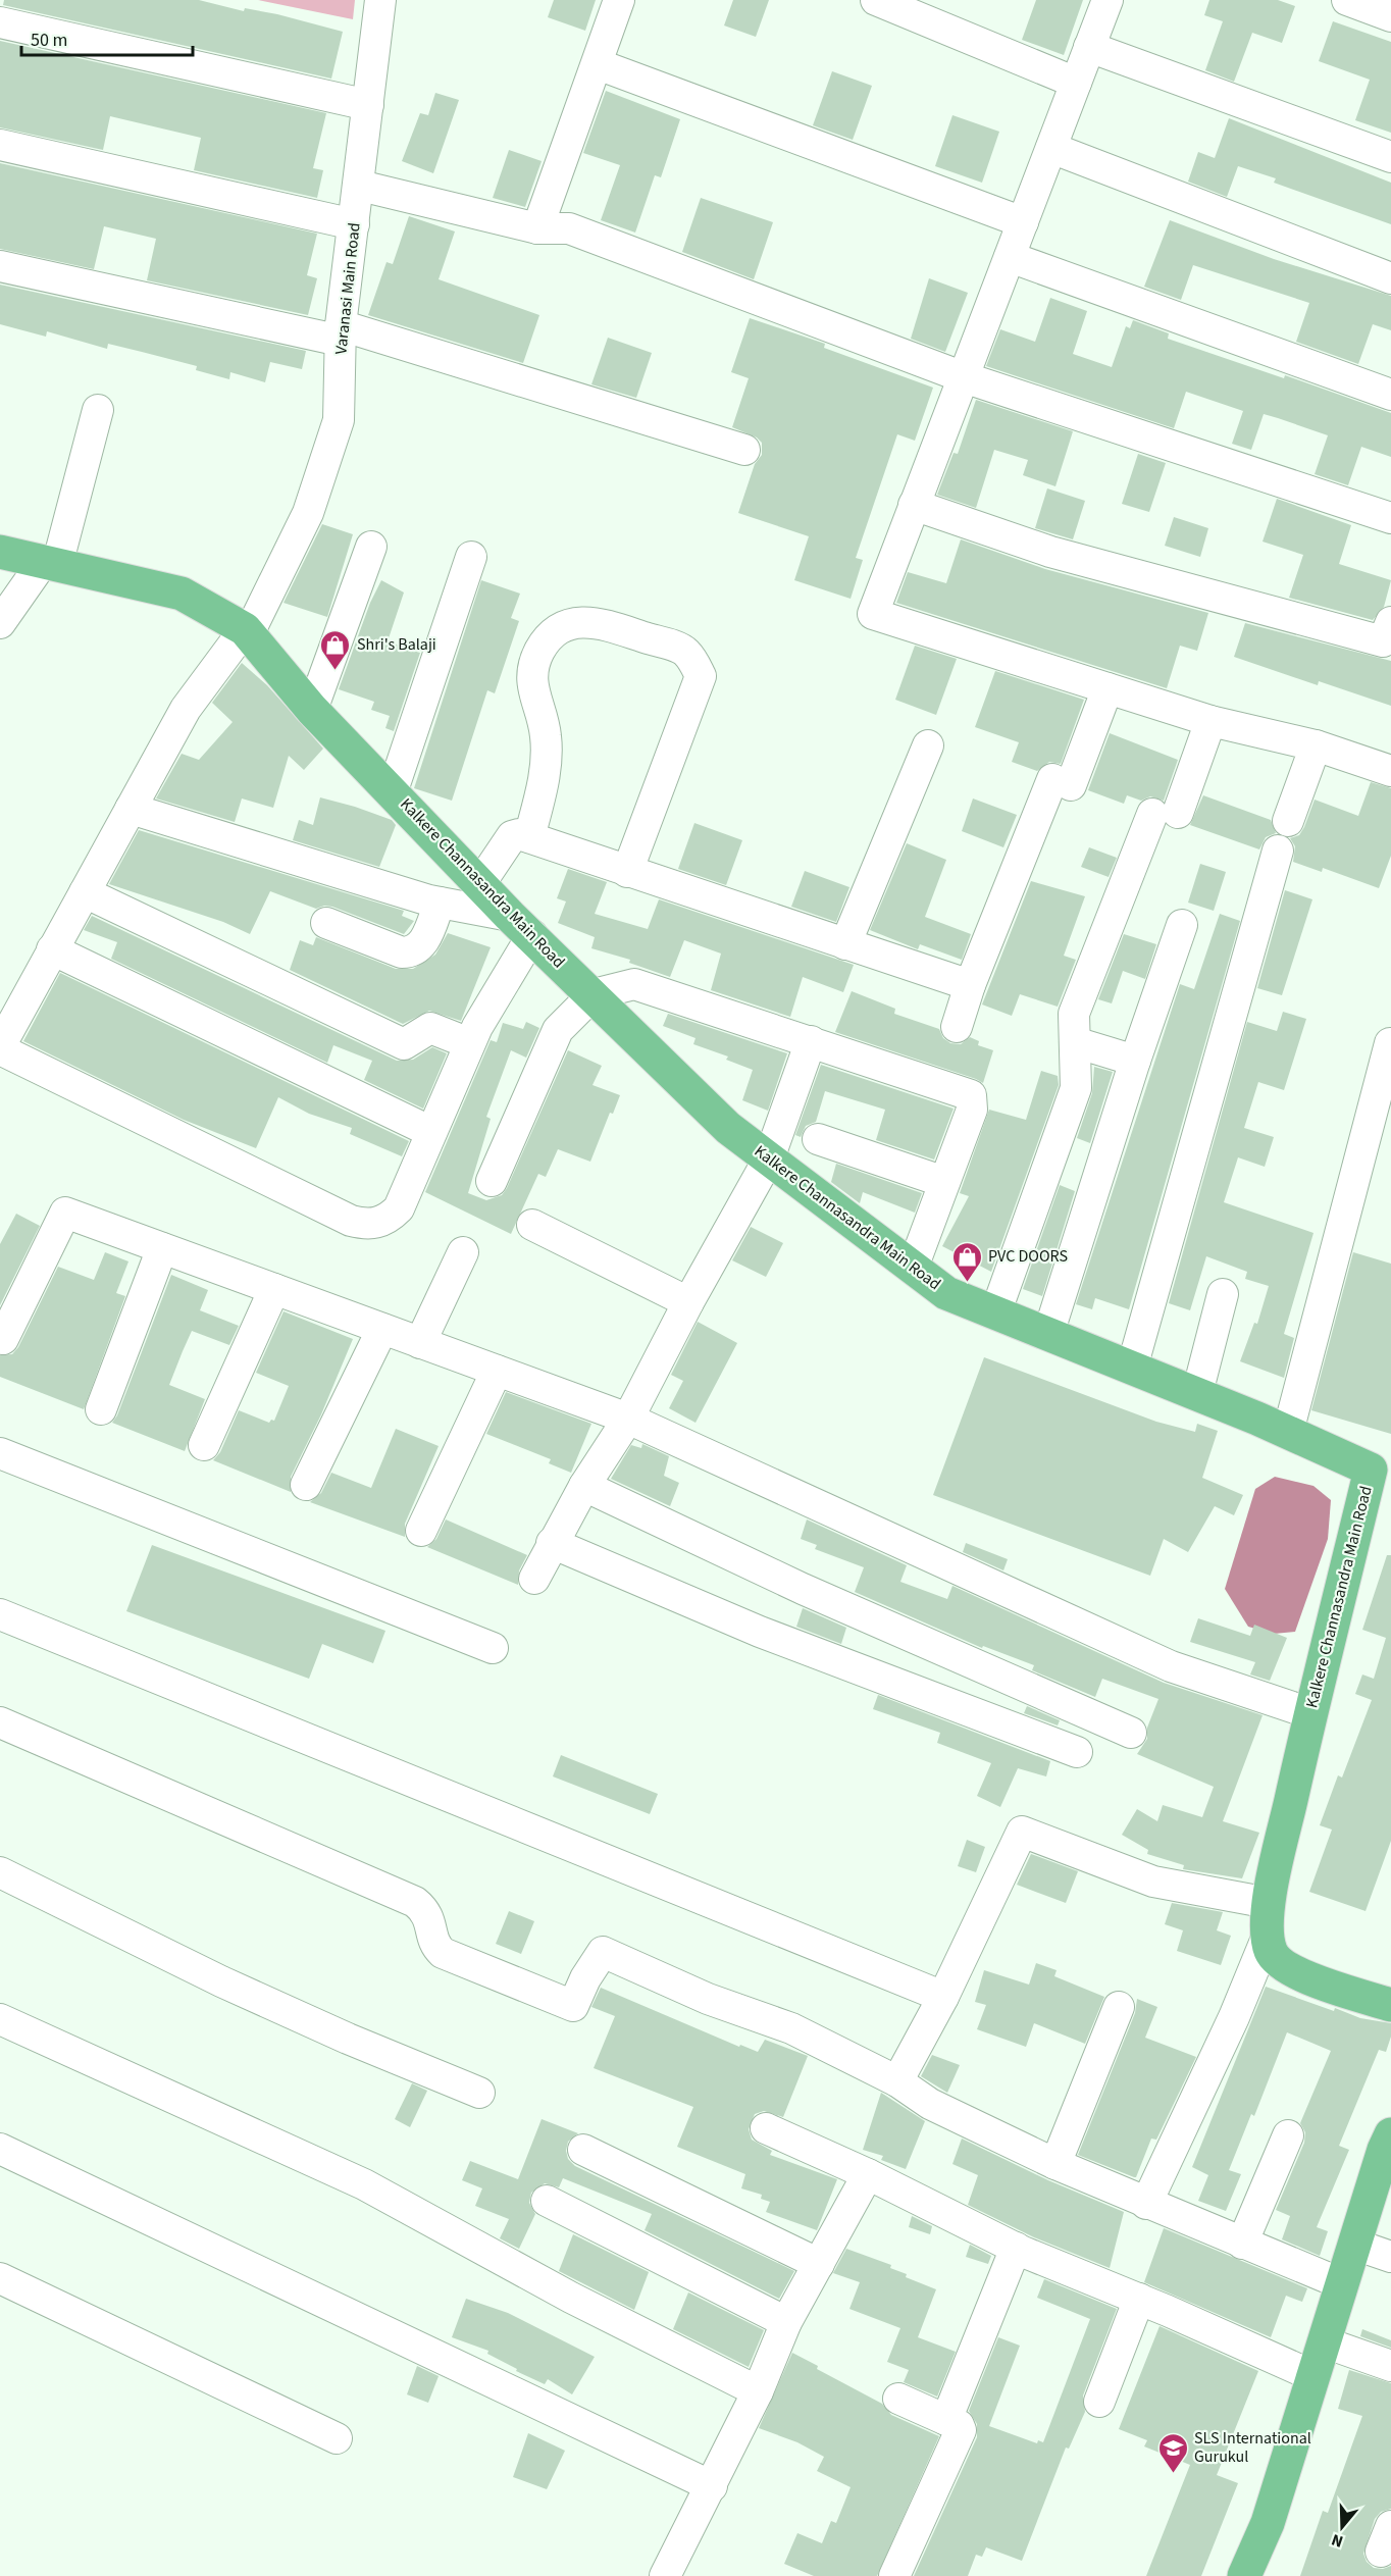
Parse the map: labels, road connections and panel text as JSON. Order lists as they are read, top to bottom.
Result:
{
  "streets": {
    "main road": ["Kalkere Channasandra Main Road"],
    "street": ["Varanasi Main Road"]
  },
  "crossings": [
    ["Varanasi Main Road", "Kalkere Channasandra Main Road"]
  ],
  "places": {
    "shop": ["Shri's Balaji", "PVC DOORS"],
    "school or university": ["SLS International Gurukul"]
  },
  "scale_bar": "50 m",
  "north": "bottom"
}
